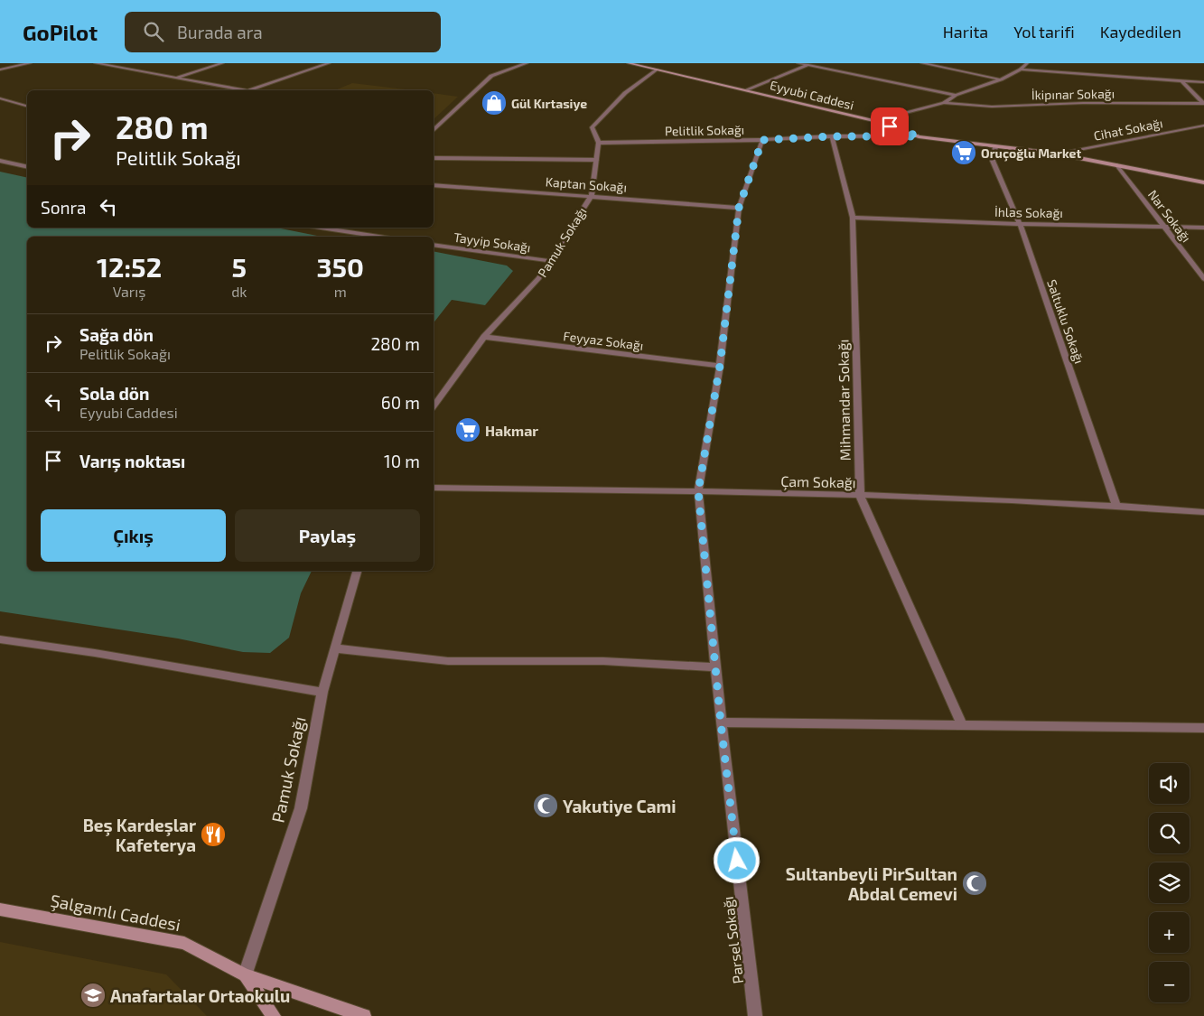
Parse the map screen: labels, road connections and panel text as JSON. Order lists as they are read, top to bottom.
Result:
{
  "streets": {
    "street": [
      "İkipınar Sokağı",
      "Eyyubi Caddesi",
      "Cihat Sokağı",
      "Pelitlik Sokağı",
      "Kaptan Sokağı",
      "İhlas Sokağı",
      "Nar Sokağı",
      "Tayyip Sokağı",
      "Pamuk Sokağı",
      "Saltuklu Sokağı",
      "Feyyaz Sokağı",
      "Mihmandar Sokağı",
      "Çam Sokağı",
      "Şalgamlı Caddesi",
      "Parsel Sokağı"
    ]
  },
  "crossings": [
    ["Eyyubi Caddesi", "Cihat Sokağı"],
    ["Eyyubi Caddesi", "Pelitlik Sokağı"],
    ["Eyyubi Caddesi", "Nar Sokağı"],
    ["Eyyubi Caddesi", "Pamuk Sokağı"],
    ["Eyyubi Caddesi", "Saltuklu Sokağı"],
    ["Pelitlik Sokağı", "Pamuk Sokağı"],
    ["Pelitlik Sokağı", "Mihmandar Sokağı"],
    ["Pelitlik Sokağı", "Parsel Sokağı"],
    ["Kaptan Sokağı", "Pamuk Sokağı"],
    ["Kaptan Sokağı", "Parsel Sokağı"],
    ["İhlas Sokağı", "Nar Sokağı"],
    ["İhlas Sokağı", "Saltuklu Sokağı"],
    ["İhlas Sokağı", "Mihmandar Sokağı"],
    ["Tayyip Sokağı", "Pamuk Sokağı"],
    ["Pamuk Sokağı", "Feyyaz Sokağı"],
    ["Pamuk Sokağı", "Şalgamlı Caddesi"],
    ["Saltuklu Sokağı", "Çam Sokağı"],
    ["Feyyaz Sokağı", "Parsel Sokağı"],
    ["Mihmandar Sokağı", "Çam Sokağı"],
    ["Çam Sokağı", "Parsel Sokağı"]
  ],
  "places": {
    "shop": ["Gül Kırtasiye"],
    "supermarket": ["Oruçoğlu Market", "Hakmar"],
    "mosque": ["Yakutiye Cami", "Sultanbeyli PirSultan Abdal Cemevi"],
    "restaurant": ["Beş Kardeşlar Kafeterya"],
    "school or university": ["Anafartalar Ortaokulu"]
  },
  "page": {
    "header": "GoPilot",
    "search": "Burada ara",
    "nav": ["Harita", "Yol tarifi", "Kaydedilen"],
    "turn": ["280 m", "Pelitlik Sokağı"],
    "then": "Sonra",
    "eta": [
      "12:52",
      "Varış",
      "5",
      "dk",
      "350",
      "m"
    ],
    "list": [
      {
        "name": "Sağa dön",
        "note": "Pelitlik Sokağı",
        "value": "280 m"
      },
      {
        "name": "Sola dön",
        "note": "Eyyubi Caddesi",
        "value": "60 m"
      },
      {
        "name": "Varış noktası",
        "value": "10 m"
      }
    ],
    "buttons": ["Çıkış", "Paylaş"],
    "map_buttons": ["+", "−"]
  }
}
